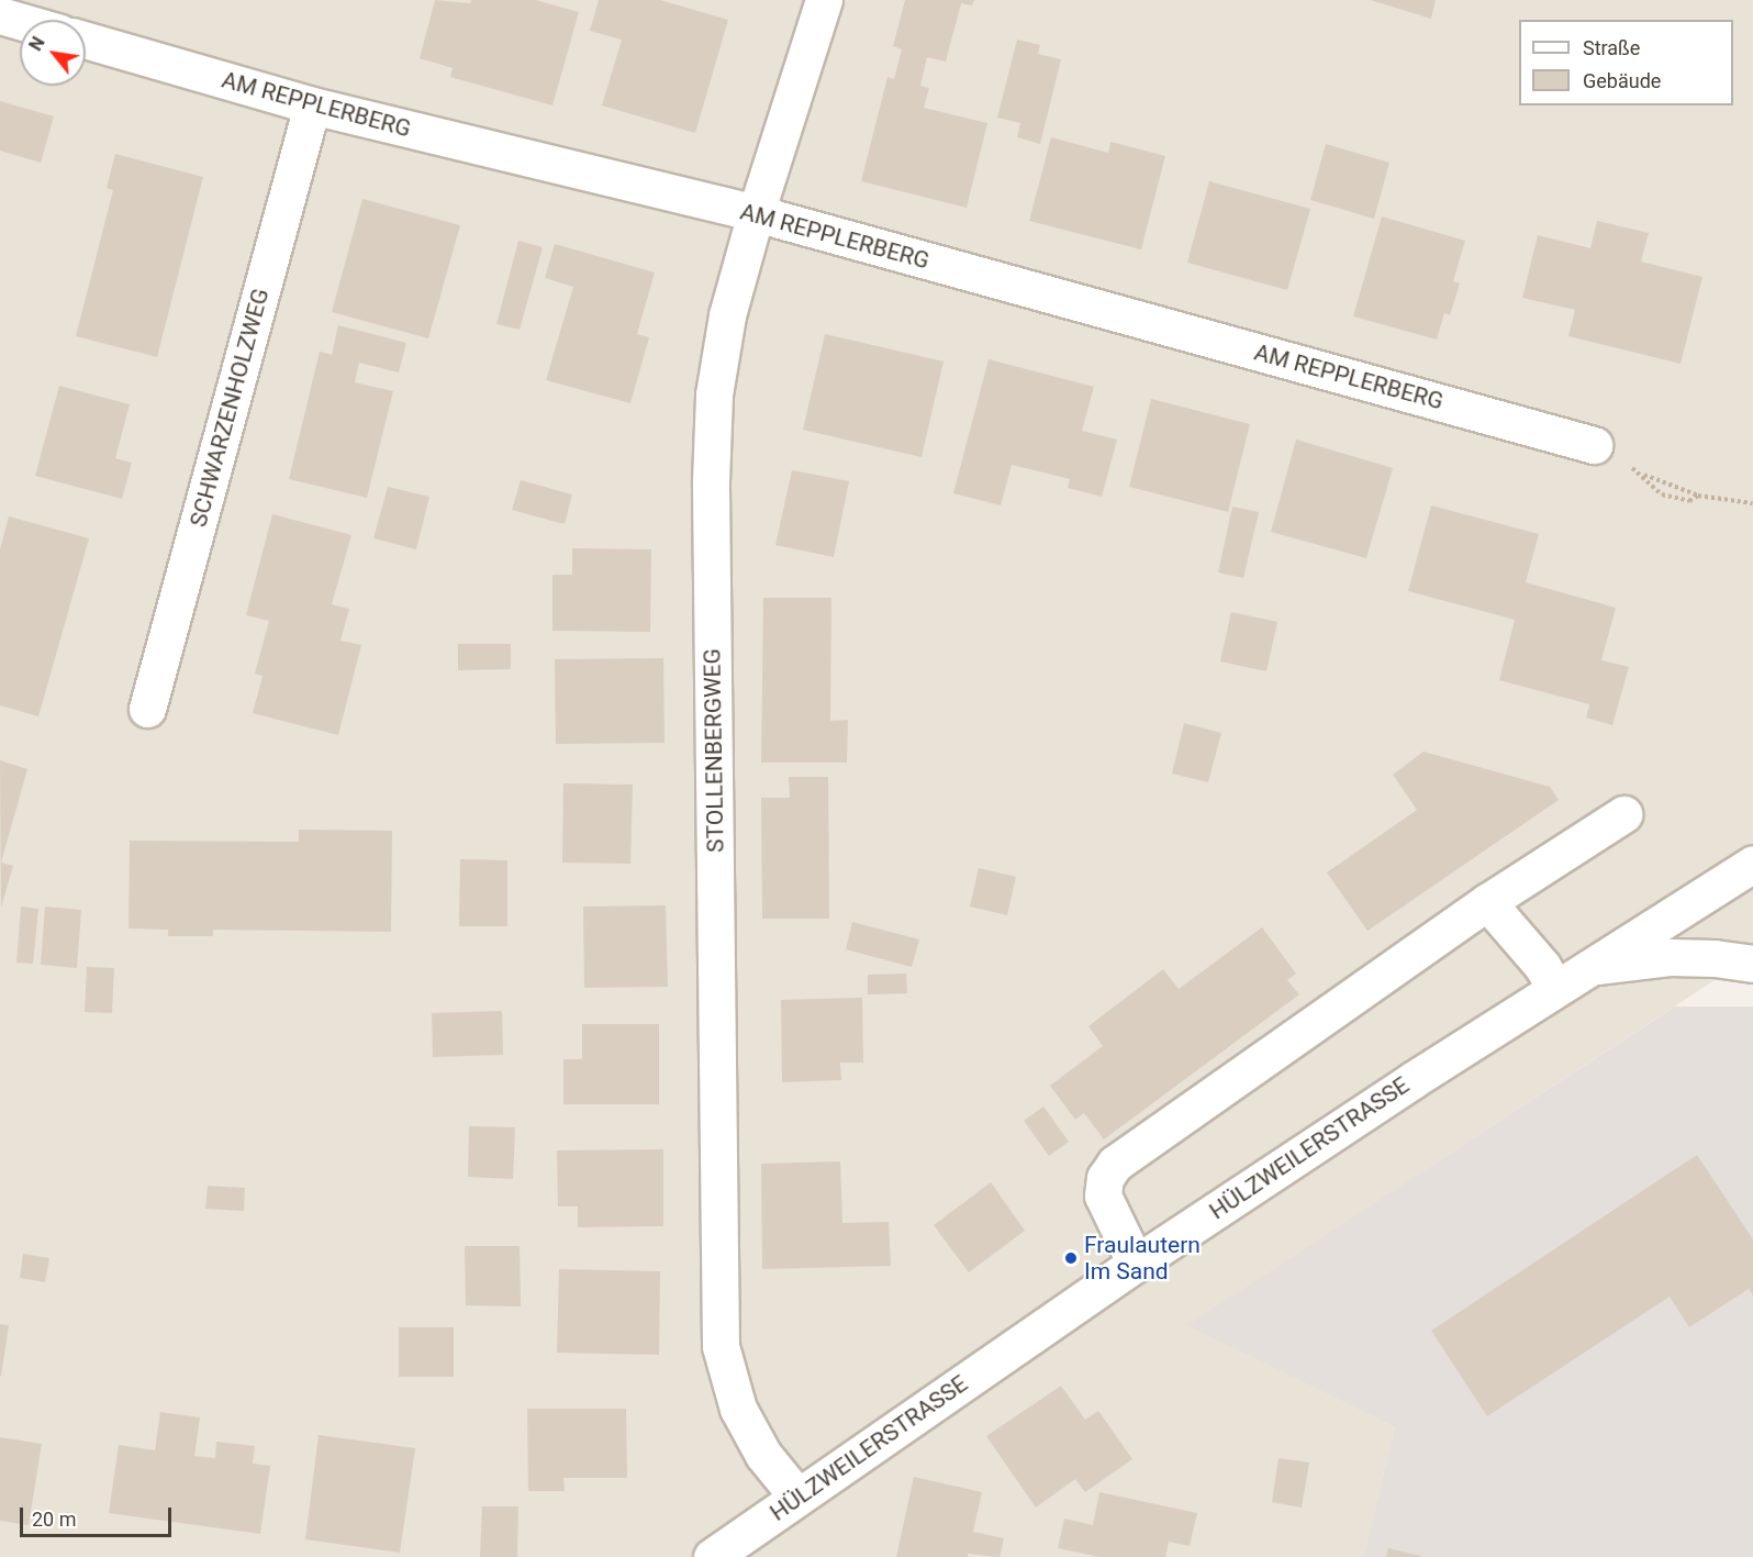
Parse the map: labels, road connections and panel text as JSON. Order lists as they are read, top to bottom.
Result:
{
  "streets": {
    "street": [
      "AM REPPLERBERG",
      "SCHWARZENHOLZWEG",
      "STOLLENBERGWEG",
      "HÜLZWEILERSTRASSE"
    ]
  },
  "crossings": [
    ["AM REPPLERBERG", "SCHWARZENHOLZWEG"],
    ["AM REPPLERBERG", "STOLLENBERGWEG"],
    ["STOLLENBERGWEG", "HÜLZWEILERSTRASSE"]
  ],
  "places": ["Fraulautern Im Sand"],
  "legend": ["Straße", "Gebäude"],
  "scale_bar": "20 m",
  "north": "top left"
}
